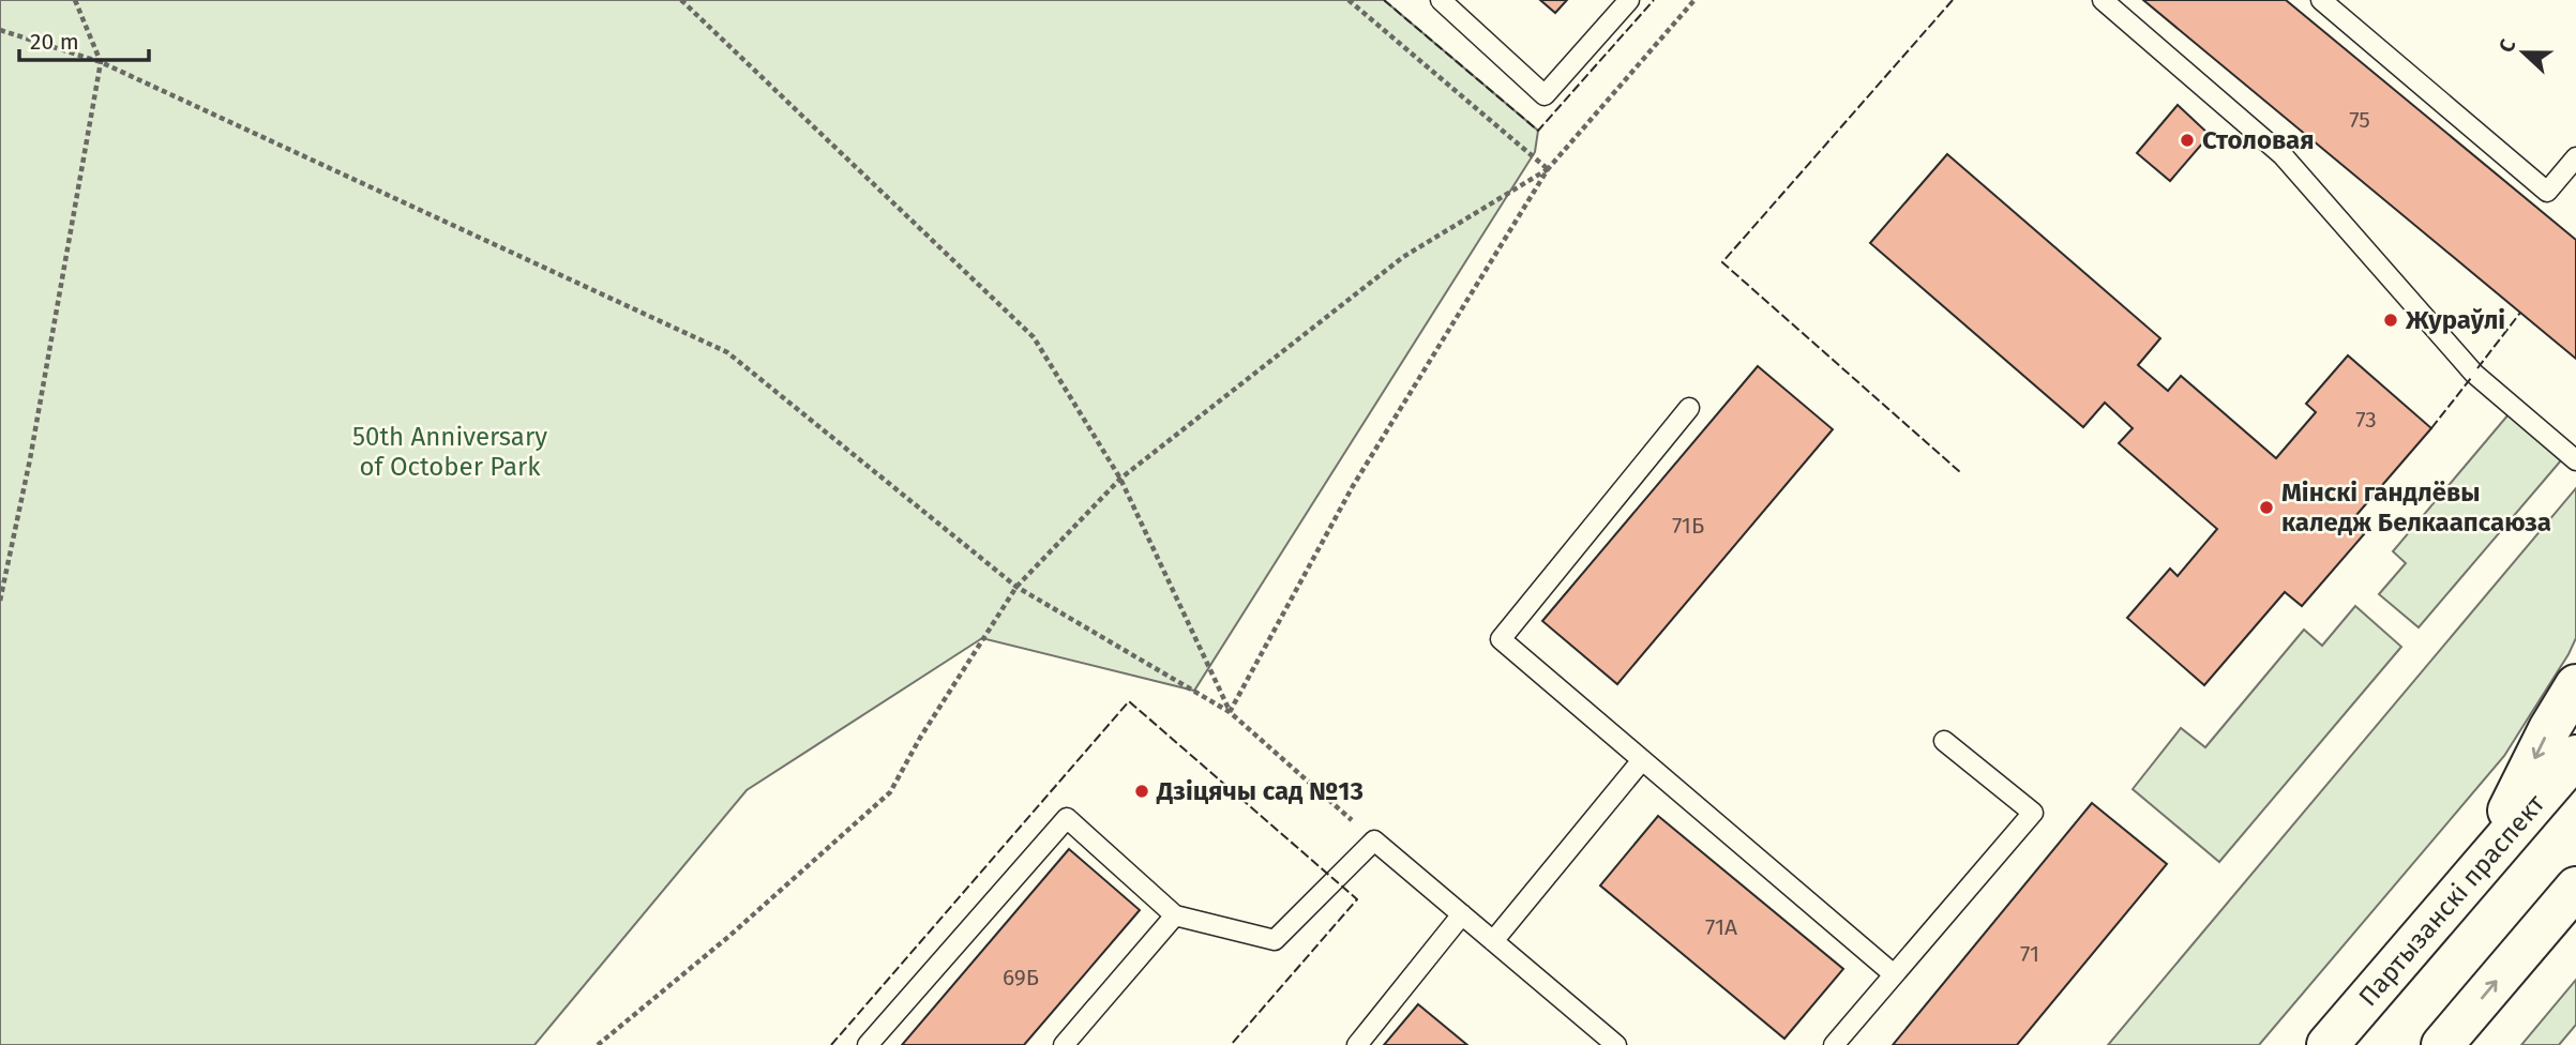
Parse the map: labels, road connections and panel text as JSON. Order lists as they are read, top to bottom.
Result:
{
  "streets": {
    "main road": ["Партызанскі праспект"]
  },
  "parks": ["50th Anniversary of October Park"],
  "places": [
    "Столовая",
    "Жураўлі",
    "Мінскі гандлёвы каледж Белкаапсаюза",
    "Дзіцячы сад №13"
  ],
  "house_numbers": [
    "75",
    "73",
    "71Б",
    "71А",
    "71",
    "69Б"
  ],
  "scale_bar": "20 m",
  "north": "left"
}
